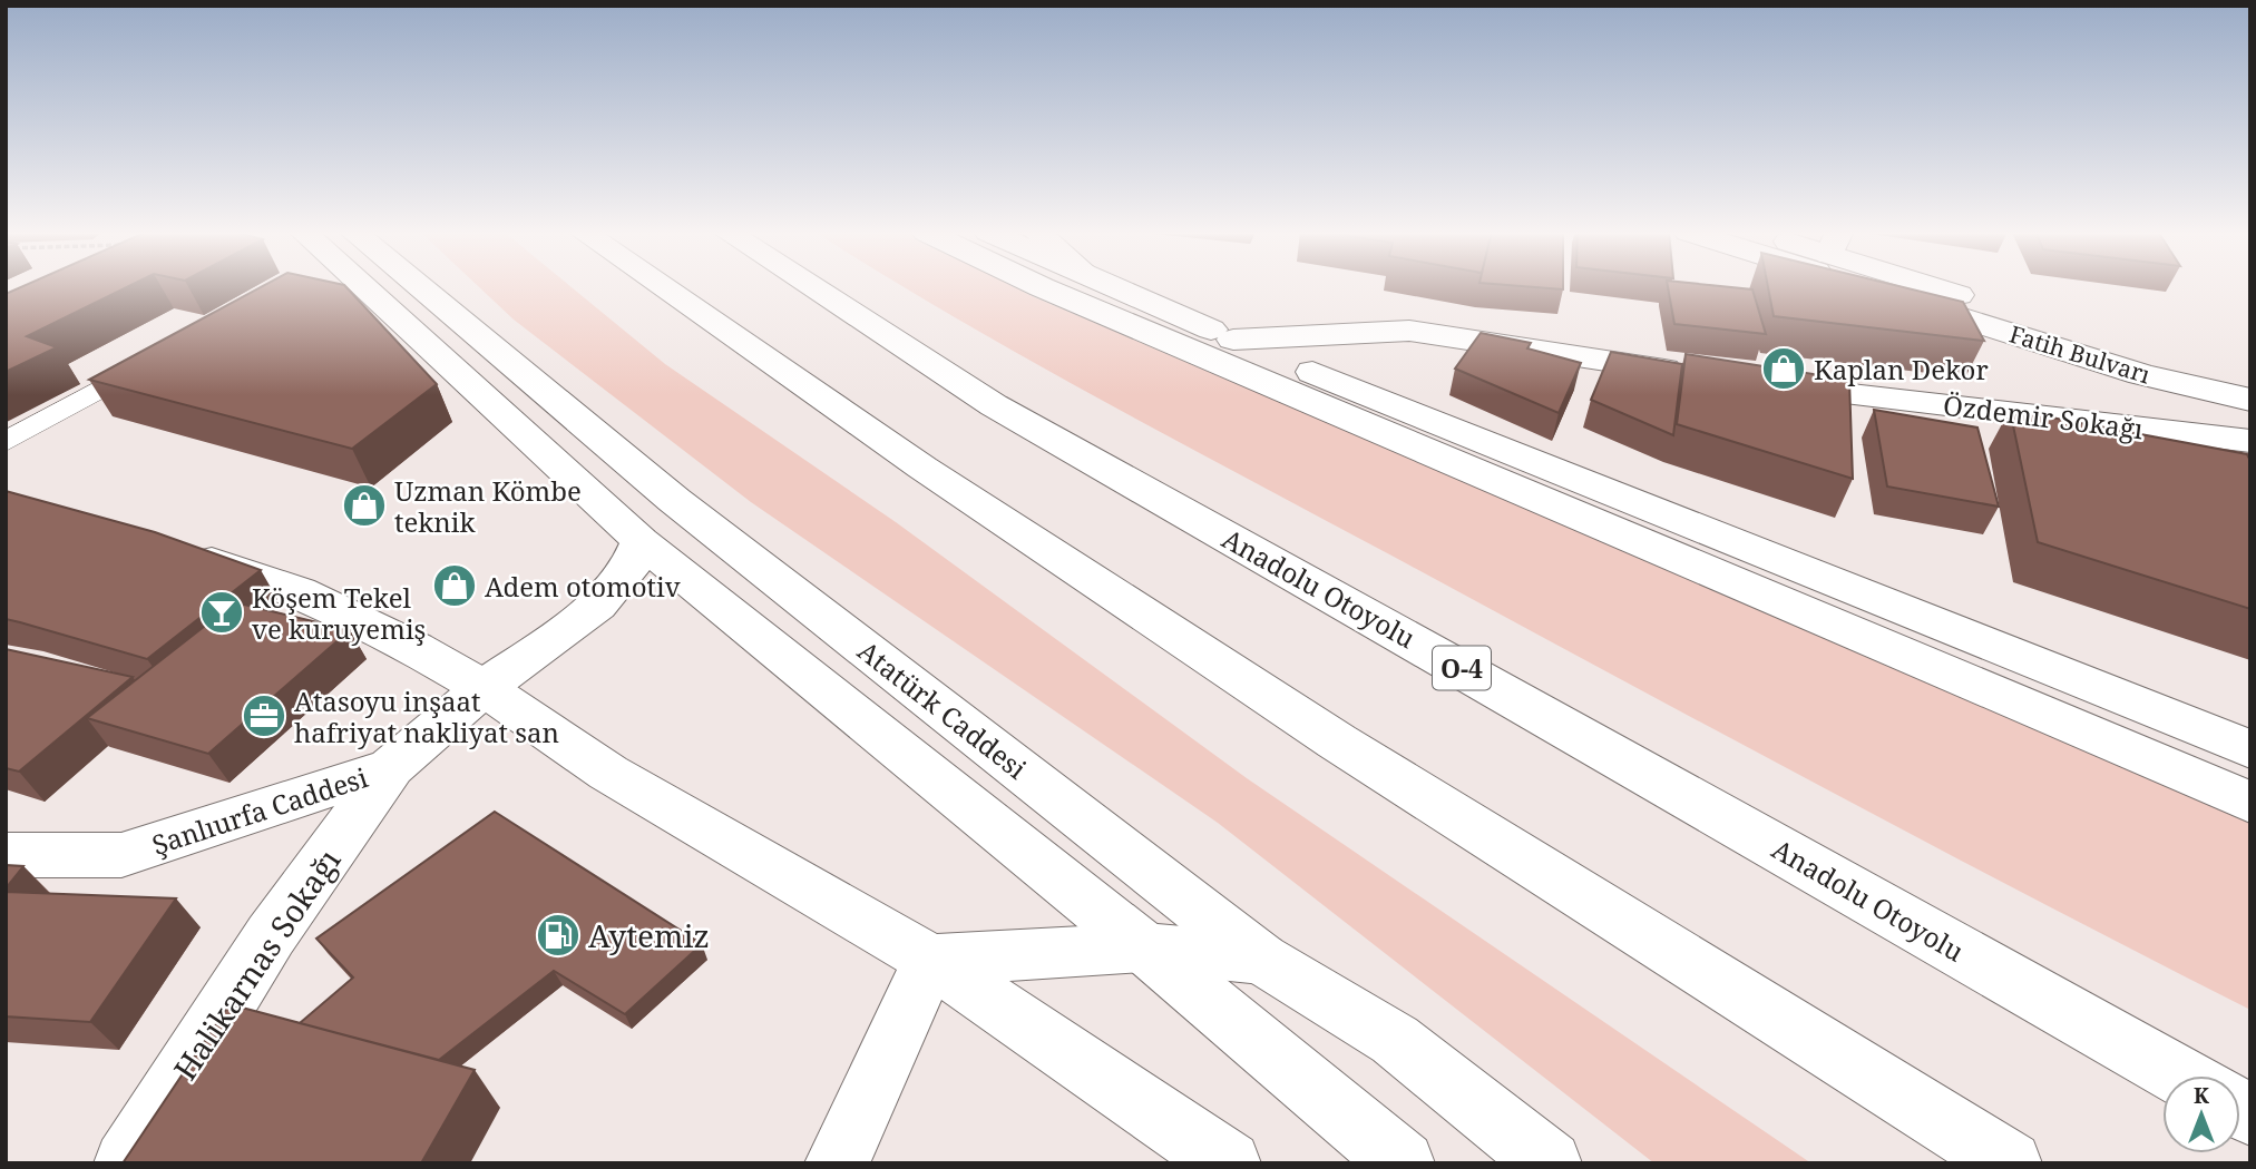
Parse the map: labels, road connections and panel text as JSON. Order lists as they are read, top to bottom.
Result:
{
  "streets": {
    "main road": [
      "Fatih Bulvarı",
      "Özdemir Sokağı",
      "Anadolu Otoyolu",
      "O-4",
      "Atatürk Caddesi",
      "Şanlıurfa Caddesi",
      "Halikarnas Sokağı"
    ]
  },
  "crossings": [
    ["Şanlıurfa Caddesi", "Halikarnas Sokağı"]
  ],
  "places": {
    "shop": ["Kaplan Dekor", "Uzman Kömbe teknik", "Adem otomotiv"],
    "bar": ["Köşem Tekel ve kuruyemiş"],
    "office": ["Atasoyu inşaat hafriyat nakliyat san"],
    "fuel station": ["Aytemiz"]
  },
  "north": "top"
}
